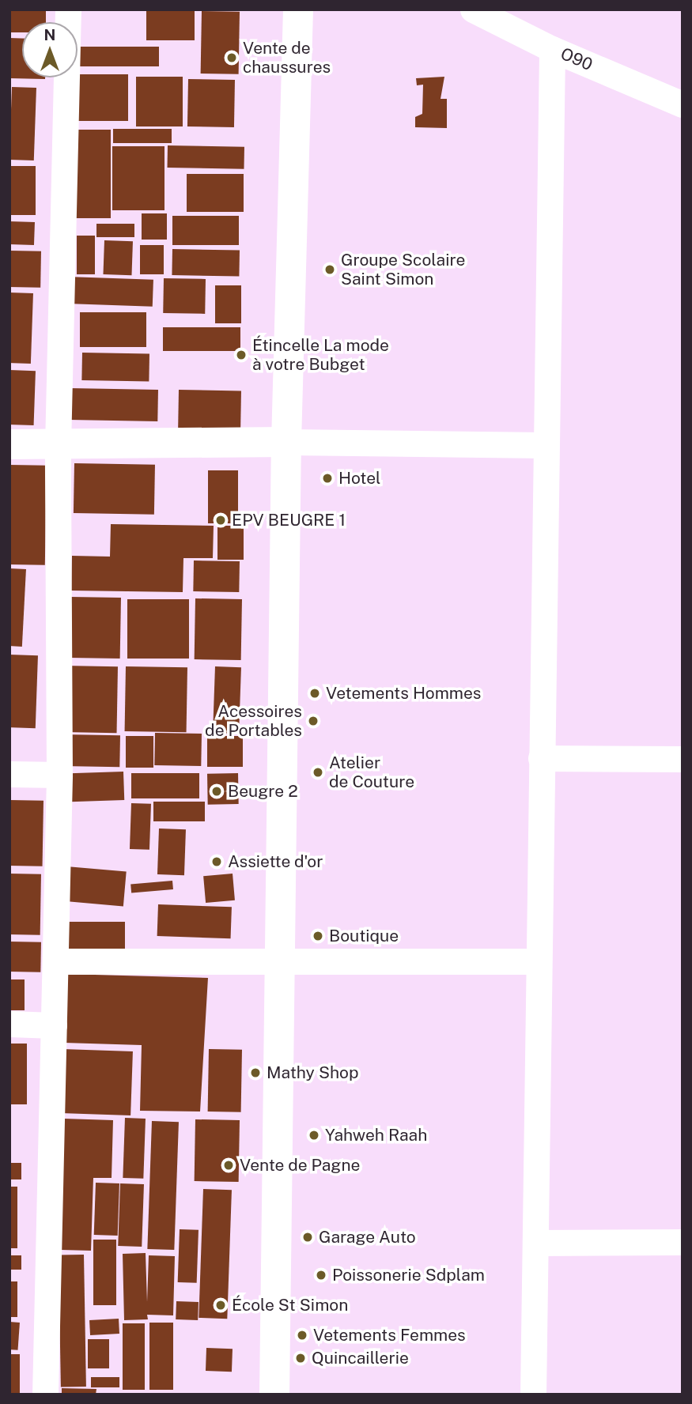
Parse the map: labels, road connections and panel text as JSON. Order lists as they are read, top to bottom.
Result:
{
  "streets": {
    "street": ["O90"]
  },
  "places": [
    "Vente de chaussures",
    "Groupe Scolaire Saint Simon",
    "Étincelle La mode à votre Bubget",
    "Hotel",
    "EPV BEUGRE 1",
    "Vetements Hommes",
    "Acessoires de Portables",
    "Atelier de Couture",
    "Beugre 2",
    "Assiette d'or",
    "Boutique",
    "Mathy Shop",
    "Yahweh Raah",
    "Vente de Pagne",
    "Garage Auto",
    "Poissonerie Sdplam",
    "École St Simon",
    "Vetements Femmes",
    "Quincaillerie"
  ],
  "north": "top"
}
